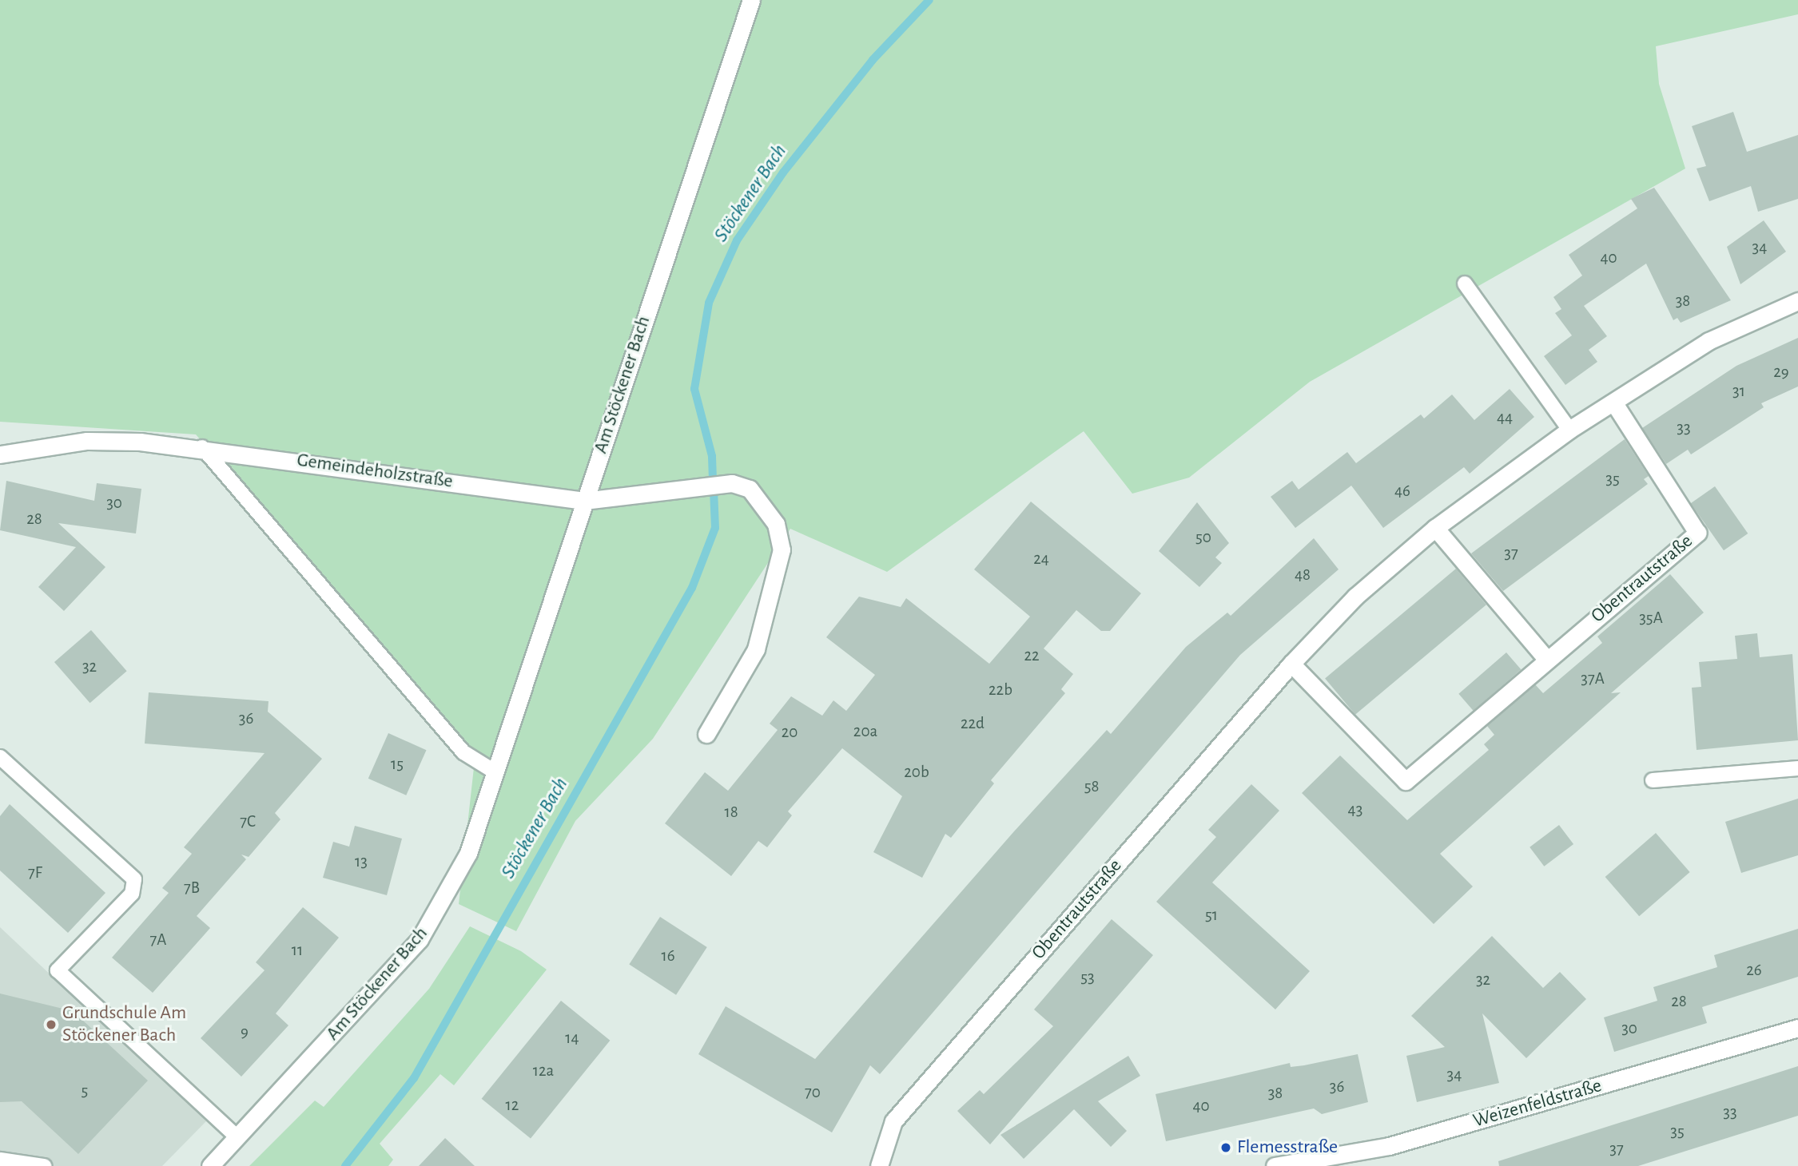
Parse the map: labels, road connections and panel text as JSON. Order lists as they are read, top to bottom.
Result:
{
  "streets": {
    "street": [
      "Am Stöckener Bach",
      "Gemeindeholzstraße",
      "Obentrautstraße",
      "Weizenfeldstraße"
    ]
  },
  "crossings": [
    ["Am Stöckener Bach", "Gemeindeholzstraße"]
  ],
  "water": ["Stöckener Bach"],
  "places": ["Grundschule Am Stöckener Bach", "Flemesstraße"],
  "house_numbers": [
    "34",
    "40",
    "38",
    "29",
    "31",
    "44",
    "33",
    "35",
    "46",
    "30",
    "28",
    "50",
    "37",
    "24",
    "48",
    "35A",
    "22",
    "32",
    "37A",
    "22b",
    "36",
    "22d",
    "20a",
    "20",
    "15",
    "20b",
    "58",
    "43",
    "18",
    "7C",
    "13",
    "7F",
    "7B",
    "51",
    "7A",
    "11",
    "16",
    "26",
    "53",
    "32",
    "28",
    "30",
    "9",
    "14",
    "12a",
    "34",
    "36",
    "5",
    "70",
    "38",
    "12",
    "40",
    "33",
    "35",
    "37"
  ]
}
